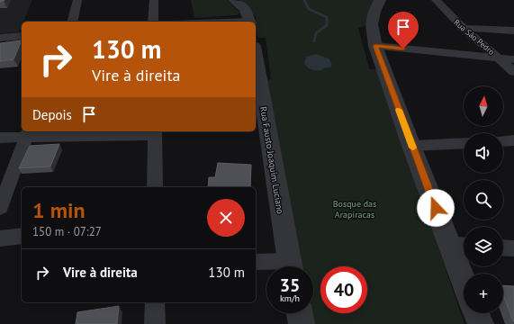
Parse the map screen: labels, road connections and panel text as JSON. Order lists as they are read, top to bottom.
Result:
{
  "streets": {
    "street": ["Rua São Pedro", "Rua Fausto Joaquim Luciano"]
  },
  "parks": ["Bosque das Arapiracas"],
  "north": "top",
  "page": {
    "turn": ["130 m", "Vire à direita"],
    "map_buttons": "+",
    "then": "Depois",
    "heading": ["1 min", "150 m · 07:27"],
    "list": [
      {
        "name": "Vire à direita",
        "value": "130 m"
      }
    ],
    "speed": "35 km/h",
    "limit": "40"
  }
}
